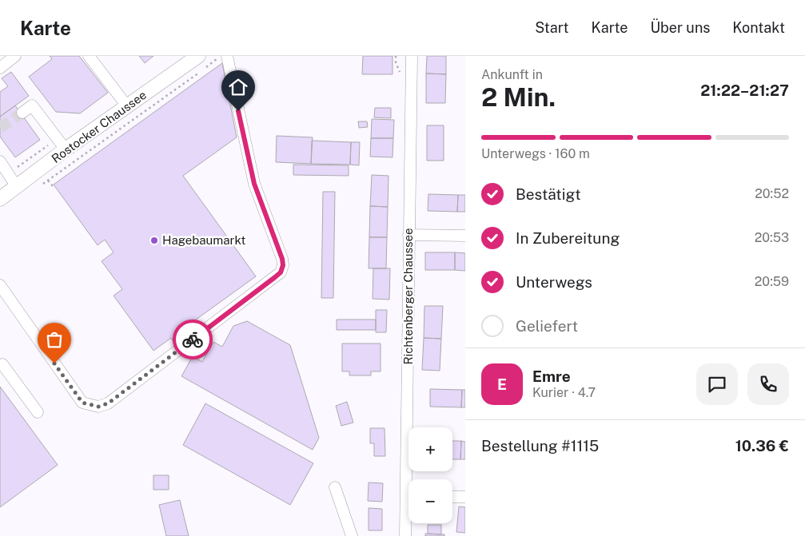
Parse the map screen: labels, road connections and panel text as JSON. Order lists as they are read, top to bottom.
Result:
{
  "streets": {
    "main road": ["Rostocker Chaussee"],
    "street": ["Richtenberger Chaussee"]
  },
  "places": ["Hagebaumarkt"],
  "page": {
    "header": "Karte",
    "nav": [
      "Start",
      "Karte",
      "Über uns",
      "Kontakt"
    ],
    "heading": ["2 Min.", "Ankunft in", "21:22–21:27"],
    "panel": [
      "Emre",
      "Kurier · 4.7",
      "Bestellung #1115",
      "10.36 €"
    ],
    "bar": "Unterwegs · 160 m",
    "list": [
      ["Bestätigt", "20:52"],
      ["In Zubereitung", "20:53"],
      ["Unterwegs", "20:59"],
      "Geliefert"
    ],
    "round": "E",
    "map_buttons": ["+", "−"]
  }
}
